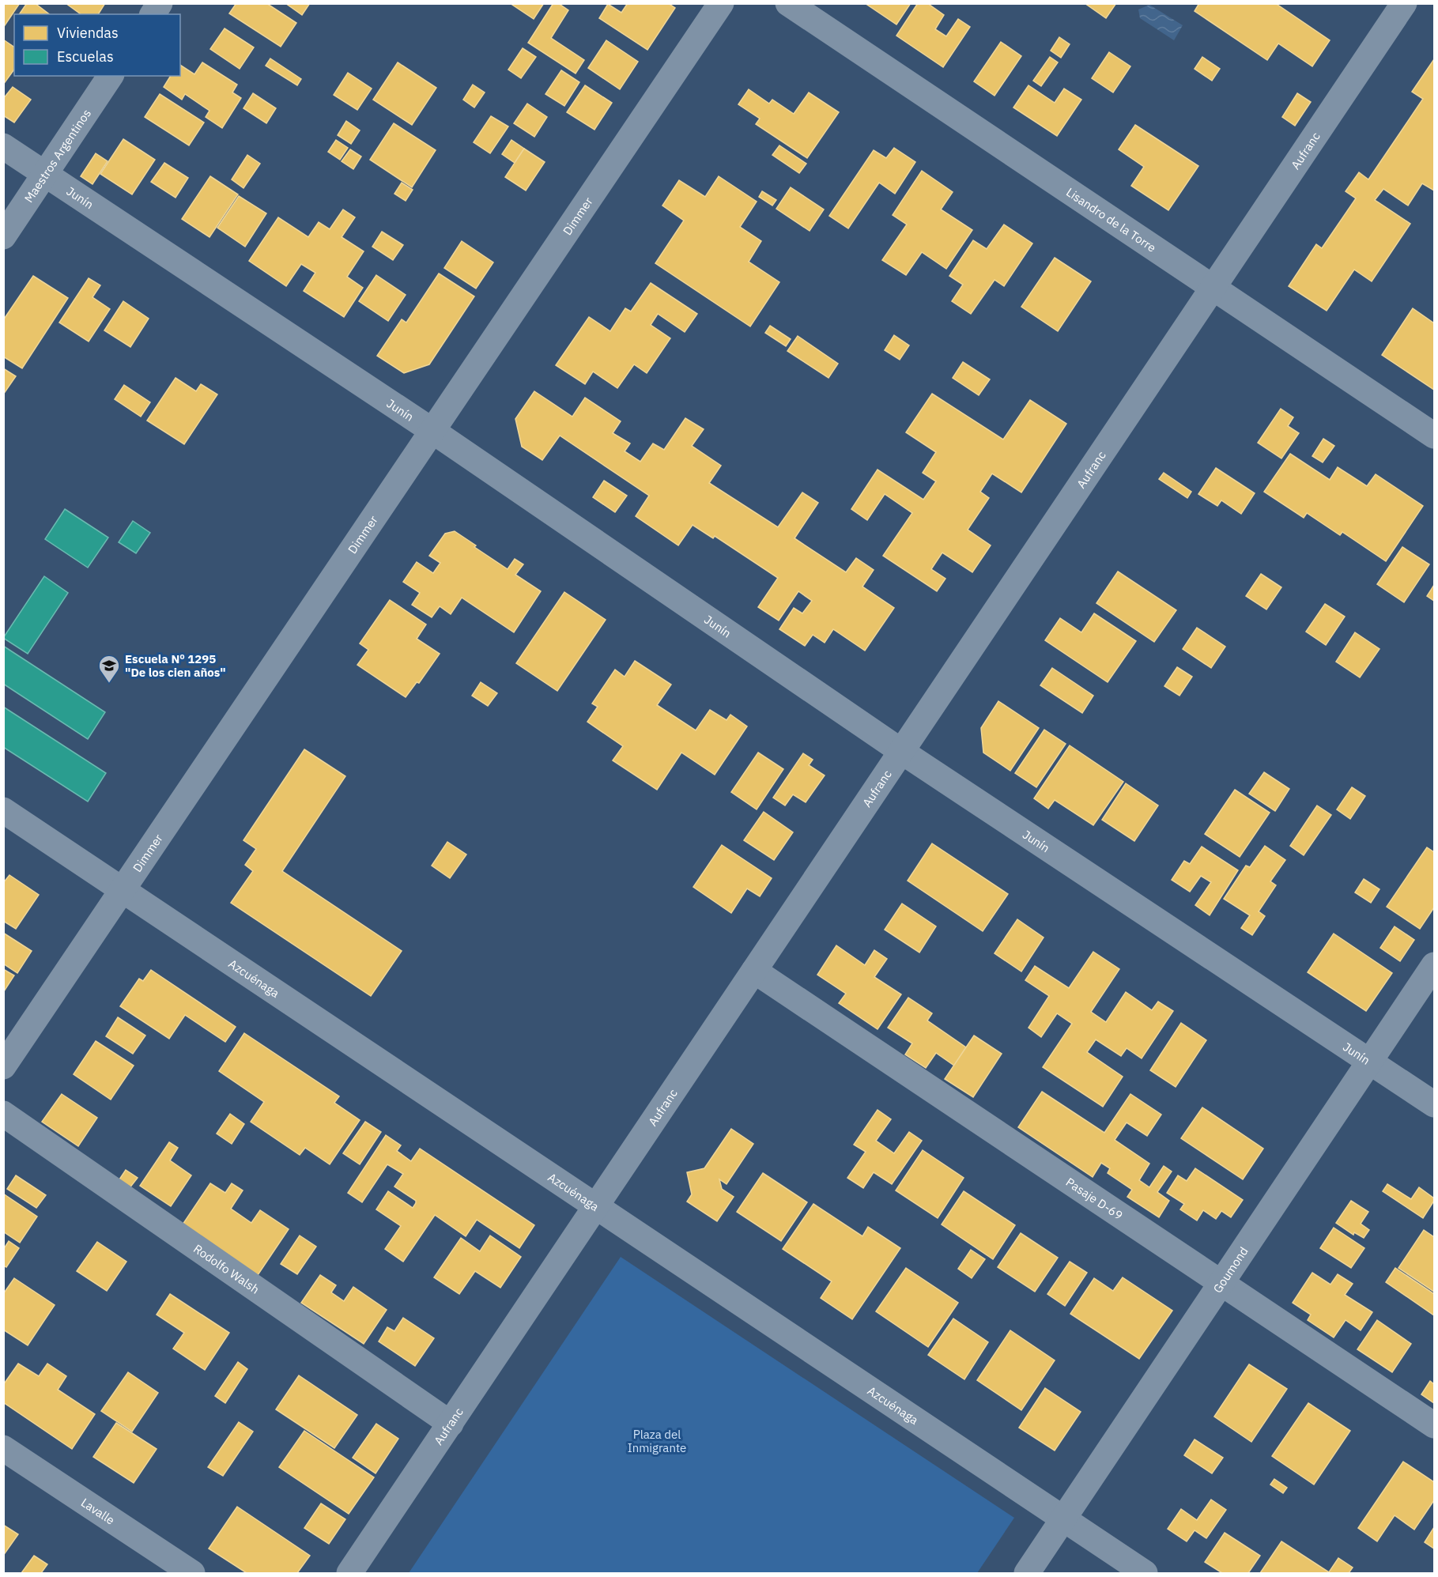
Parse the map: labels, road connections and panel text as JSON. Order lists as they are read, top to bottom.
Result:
{
  "streets": {
    "street": [
      "Aufranc",
      "Maestros Argentinos",
      "Junín",
      "Dimmer",
      "Lisandro de la Torre",
      "Azcuénaga",
      "Pasaje D-69",
      "Rodolfo Walsh",
      "Goumond",
      "Lavalle"
    ]
  },
  "crossings": [
    ["Aufranc", "Junín"],
    ["Aufranc", "Lisandro de la Torre"],
    ["Aufranc", "Azcuénaga"],
    ["Aufranc", "Pasaje D-69"],
    ["Aufranc", "Rodolfo Walsh"],
    ["Maestros Argentinos", "Junín"],
    ["Junín", "Dimmer"],
    ["Junín", "Goumond"],
    ["Dimmer", "Azcuénaga"],
    ["Azcuénaga", "Goumond"],
    ["Pasaje D-69", "Goumond"]
  ],
  "parks": ["Plaza del Inmigrante"],
  "places": {
    "school or university": ["Escuela Nº 1295 \"De los cien años\""]
  },
  "legend": ["Viviendas", "Escuelas"]
}
